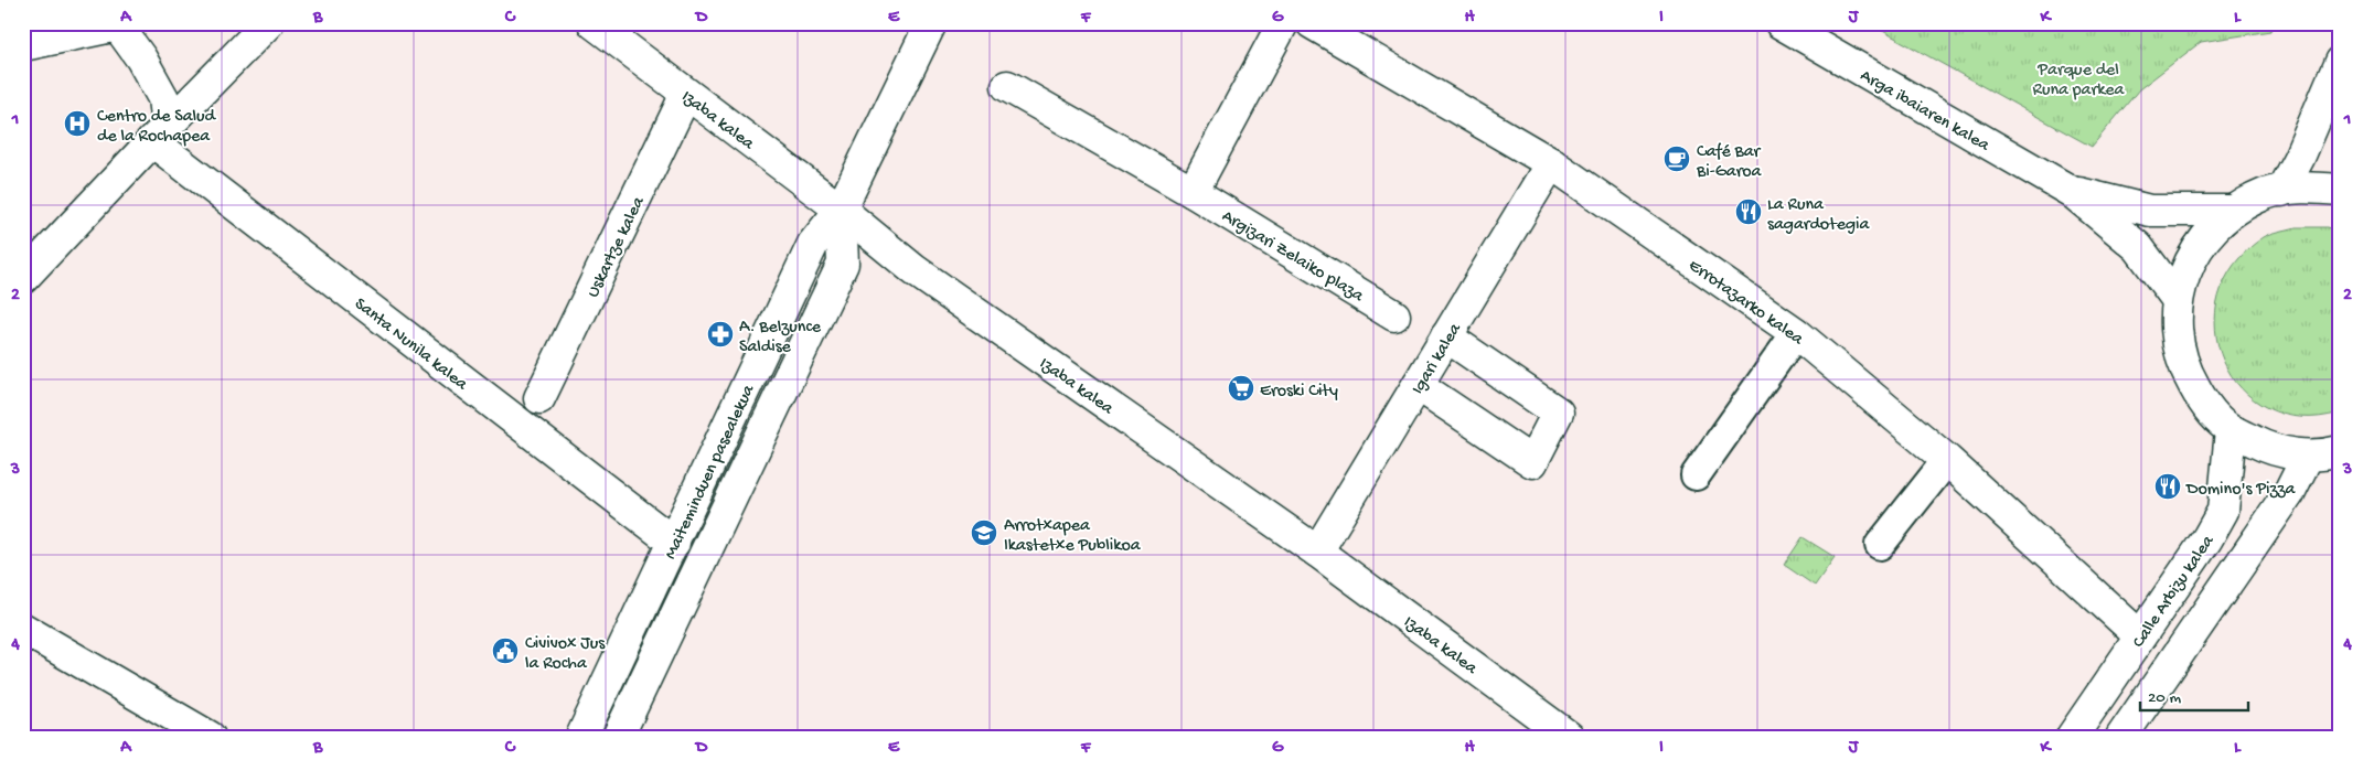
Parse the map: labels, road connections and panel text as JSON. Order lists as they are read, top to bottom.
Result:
{
  "streets": {
    "street": [
      "Arga ibaiaren kalea",
      "Izaba kalea",
      "Uskartze kalea",
      "Argizari Zelaiko plaza",
      "Errotazarko kalea",
      "Santa Nunila kalea",
      "Igari kalea",
      "Maiteminduen pasealekua",
      "Calle Arbizu kalea"
    ]
  },
  "crossings": [
    ["Izaba kalea", "Uskartze kalea"],
    ["Izaba kalea", "Igari kalea"],
    ["Izaba kalea", "Maiteminduen pasealekua"],
    ["Errotazarko kalea", "Igari kalea"],
    ["Errotazarko kalea", "Calle Arbizu kalea"],
    ["Santa Nunila kalea", "Maiteminduen pasealekua"]
  ],
  "parks": ["Parque del Runa parkea"],
  "places": {
    "hospital": ["Centro de Salud de la Rochapea"],
    "cafe": ["Café Bar Bi-Garoa"],
    "restaurant": ["La Runa sagardotegia", "Domino's Pizza"],
    "pharmacy": ["A. Belzunce Saldise"],
    "supermarket": ["Eroski City"],
    "school or university": ["Arrotxapea Ikastetxe Publikoa"],
    "public building": ["Civivox Jus la Rocha"]
  },
  "scale_bar": "20 m",
  "grid": {
    "columns": [
      "A",
      "B",
      "C",
      "D",
      "E",
      "F",
      "G",
      "H",
      "I",
      "J",
      "K",
      "L"
    ],
    "rows": [
      "1",
      "2",
      "3",
      "4"
    ]
  }
}
